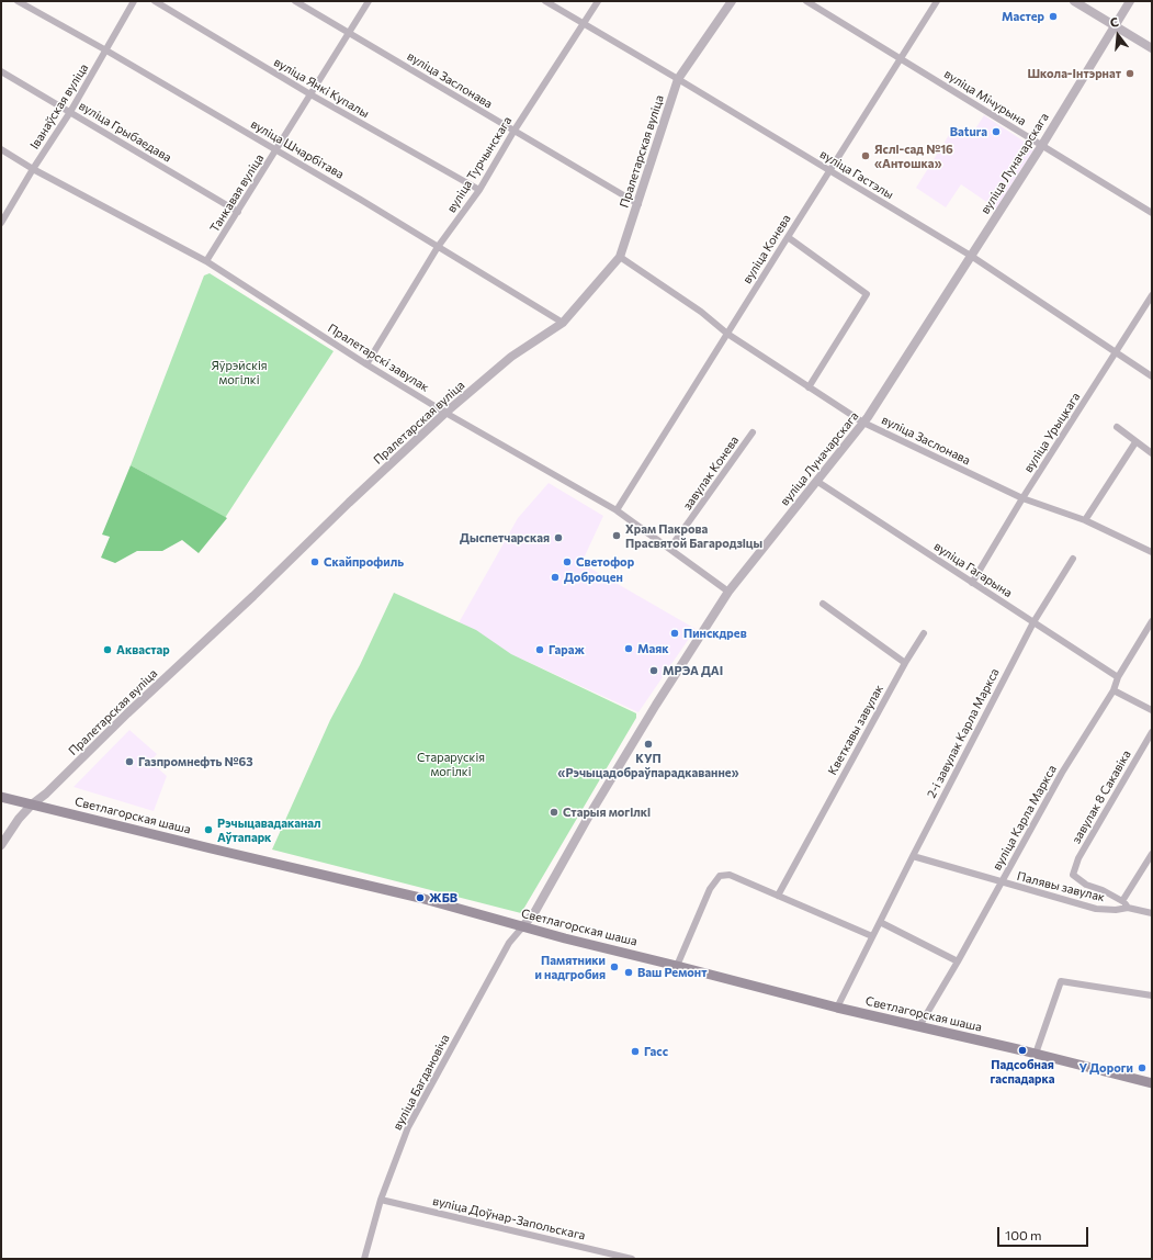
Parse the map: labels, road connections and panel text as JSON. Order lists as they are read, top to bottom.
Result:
{
  "streets": {
    "main road": ["Светлагорская шаша"],
    "street": [
      "вуліца Заслонава",
      "вуліца Янкі Купалы",
      "вуліца Мічурына",
      "Іванаўская вуліца",
      "вуліца Грыбаедава",
      "вуліца Шчарбітава",
      "Пралетарская вуліца",
      "вуліца Луначарскага",
      "вуліца Турчынскага",
      "вуліца Гастэлы",
      "Танкавая вуліца",
      "вуліца Конева",
      "Пралетарскі завулак",
      "вуліца Урыцкага",
      "завулак Конева",
      "вуліца Гагарына",
      "Кветкавы завулак",
      "2-і завулак Карла Маркса",
      "завулак 8 Сакавіка",
      "вуліца Карла Маркса",
      "Палявы завулак",
      "вуліца Багдановіча",
      "вуліца Доўнар-Запольскага"
    ]
  },
  "crossings": [
    ["вуліца Заслонава", "Пралетарская вуліца"],
    ["вуліца Заслонава", "вуліца Луначарскага"],
    ["вуліца Заслонава", "вуліца Турчынскага"],
    ["вуліца Заслонава", "Танкавая вуліца"],
    ["вуліца Заслонава", "вуліца Конева"],
    ["вуліца Заслонава", "вуліца Урыцкага"],
    ["вуліца Янкі Купалы", "вуліца Турчынскага"],
    ["вуліца Янкі Купалы", "Танкавая вуліца"],
    ["вуліца Мічурына", "вуліца Луначарскага"],
    ["вуліца Мічурына", "вуліца Конева"],
    ["Іванаўская вуліца", "вуліца Грыбаедава"],
    ["Іванаўская вуліца", "вуліца Шчарбітава"],
    ["Іванаўская вуліца", "Пралетарскі завулак"],
    ["вуліца Грыбаедава", "Танкавая вуліца"],
    ["вуліца Шчарбітава", "Пралетарская вуліца"],
    ["вуліца Шчарбітава", "вуліца Турчынскага"],
    ["вуліца Шчарбітава", "Танкавая вуліца"],
    ["Пралетарская вуліца", "вуліца Гастэлы"],
    ["Пралетарская вуліца", "Пралетарскі завулак"],
    ["Пралетарская вуліца", "Светлагорская шаша"],
    ["вуліца Луначарскага", "вуліца Гастэлы"],
    ["вуліца Луначарскага", "Пралетарскі завулак"],
    ["вуліца Луначарскага", "вуліца Гагарына"],
    ["вуліца Луначарскага", "Светлагорская шаша"],
    ["вуліца Луначарскага", "вуліца Багдановіча"],
    ["вуліца Турчынскага", "вуліца Гастэлы"],
    ["вуліца Турчынскага", "Пралетарскі завулак"],
    ["вуліца Гастэлы", "вуліца Конева"],
    ["вуліца Гастэлы", "вуліца Урыцкага"],
    ["Танкавая вуліца", "Пралетарскі завулак"],
    ["вуліца Конева", "Пралетарскі завулак"],
    ["Пралетарскі завулак", "завулак Конева"],
    ["вуліца Урыцкага", "вуліца Гагарына"],
    ["вуліца Гагарына", "2-і завулак Карла Маркса"],
    ["вуліца Гагарына", "вуліца Карла Маркса"],
    ["2-і завулак Карла Маркса", "Светлагорская шаша"],
    ["2-і завулак Карла Маркса", "Палявы завулак"],
    ["Светлагорская шаша", "вуліца Карла Маркса"],
    ["Светлагорская шаша", "вуліца Багдановіча"],
    ["вуліца Карла Маркса", "Палявы завулак"],
    ["вуліца Багдановіча", "вуліца Доўнар-Запольскага"]
  ],
  "parks": ["Яўрэйскія могілкі", "Старарускія могілкі"],
  "places": [
    "Мастер",
    "Школа-Інтэрнат",
    "Batura",
    "Яслі-сад №16 «Антошка»",
    "Храм Пакрова Прасвятой Багародзіцы",
    "Дыспетчарская",
    "Скайпрофиль",
    "Светофор",
    "Доброцен",
    "Пинскдрев",
    "Маяк",
    "Аквастар",
    "Гараж",
    "МРЭА ДАІ",
    "КУП «Рэчыцадобраўпарадкаванне»",
    "Газпромнефть №63",
    "Старыя могілкі",
    "Рэчыцавадаканал Аўтапарк",
    "ЖБВ",
    "Памятники и надгробия",
    "Ваш Ремонт",
    "Падсобная гаспадарка",
    "Гасс",
    "У Дороги"
  ],
  "scale_bar": "100 m",
  "north": "top"
}
